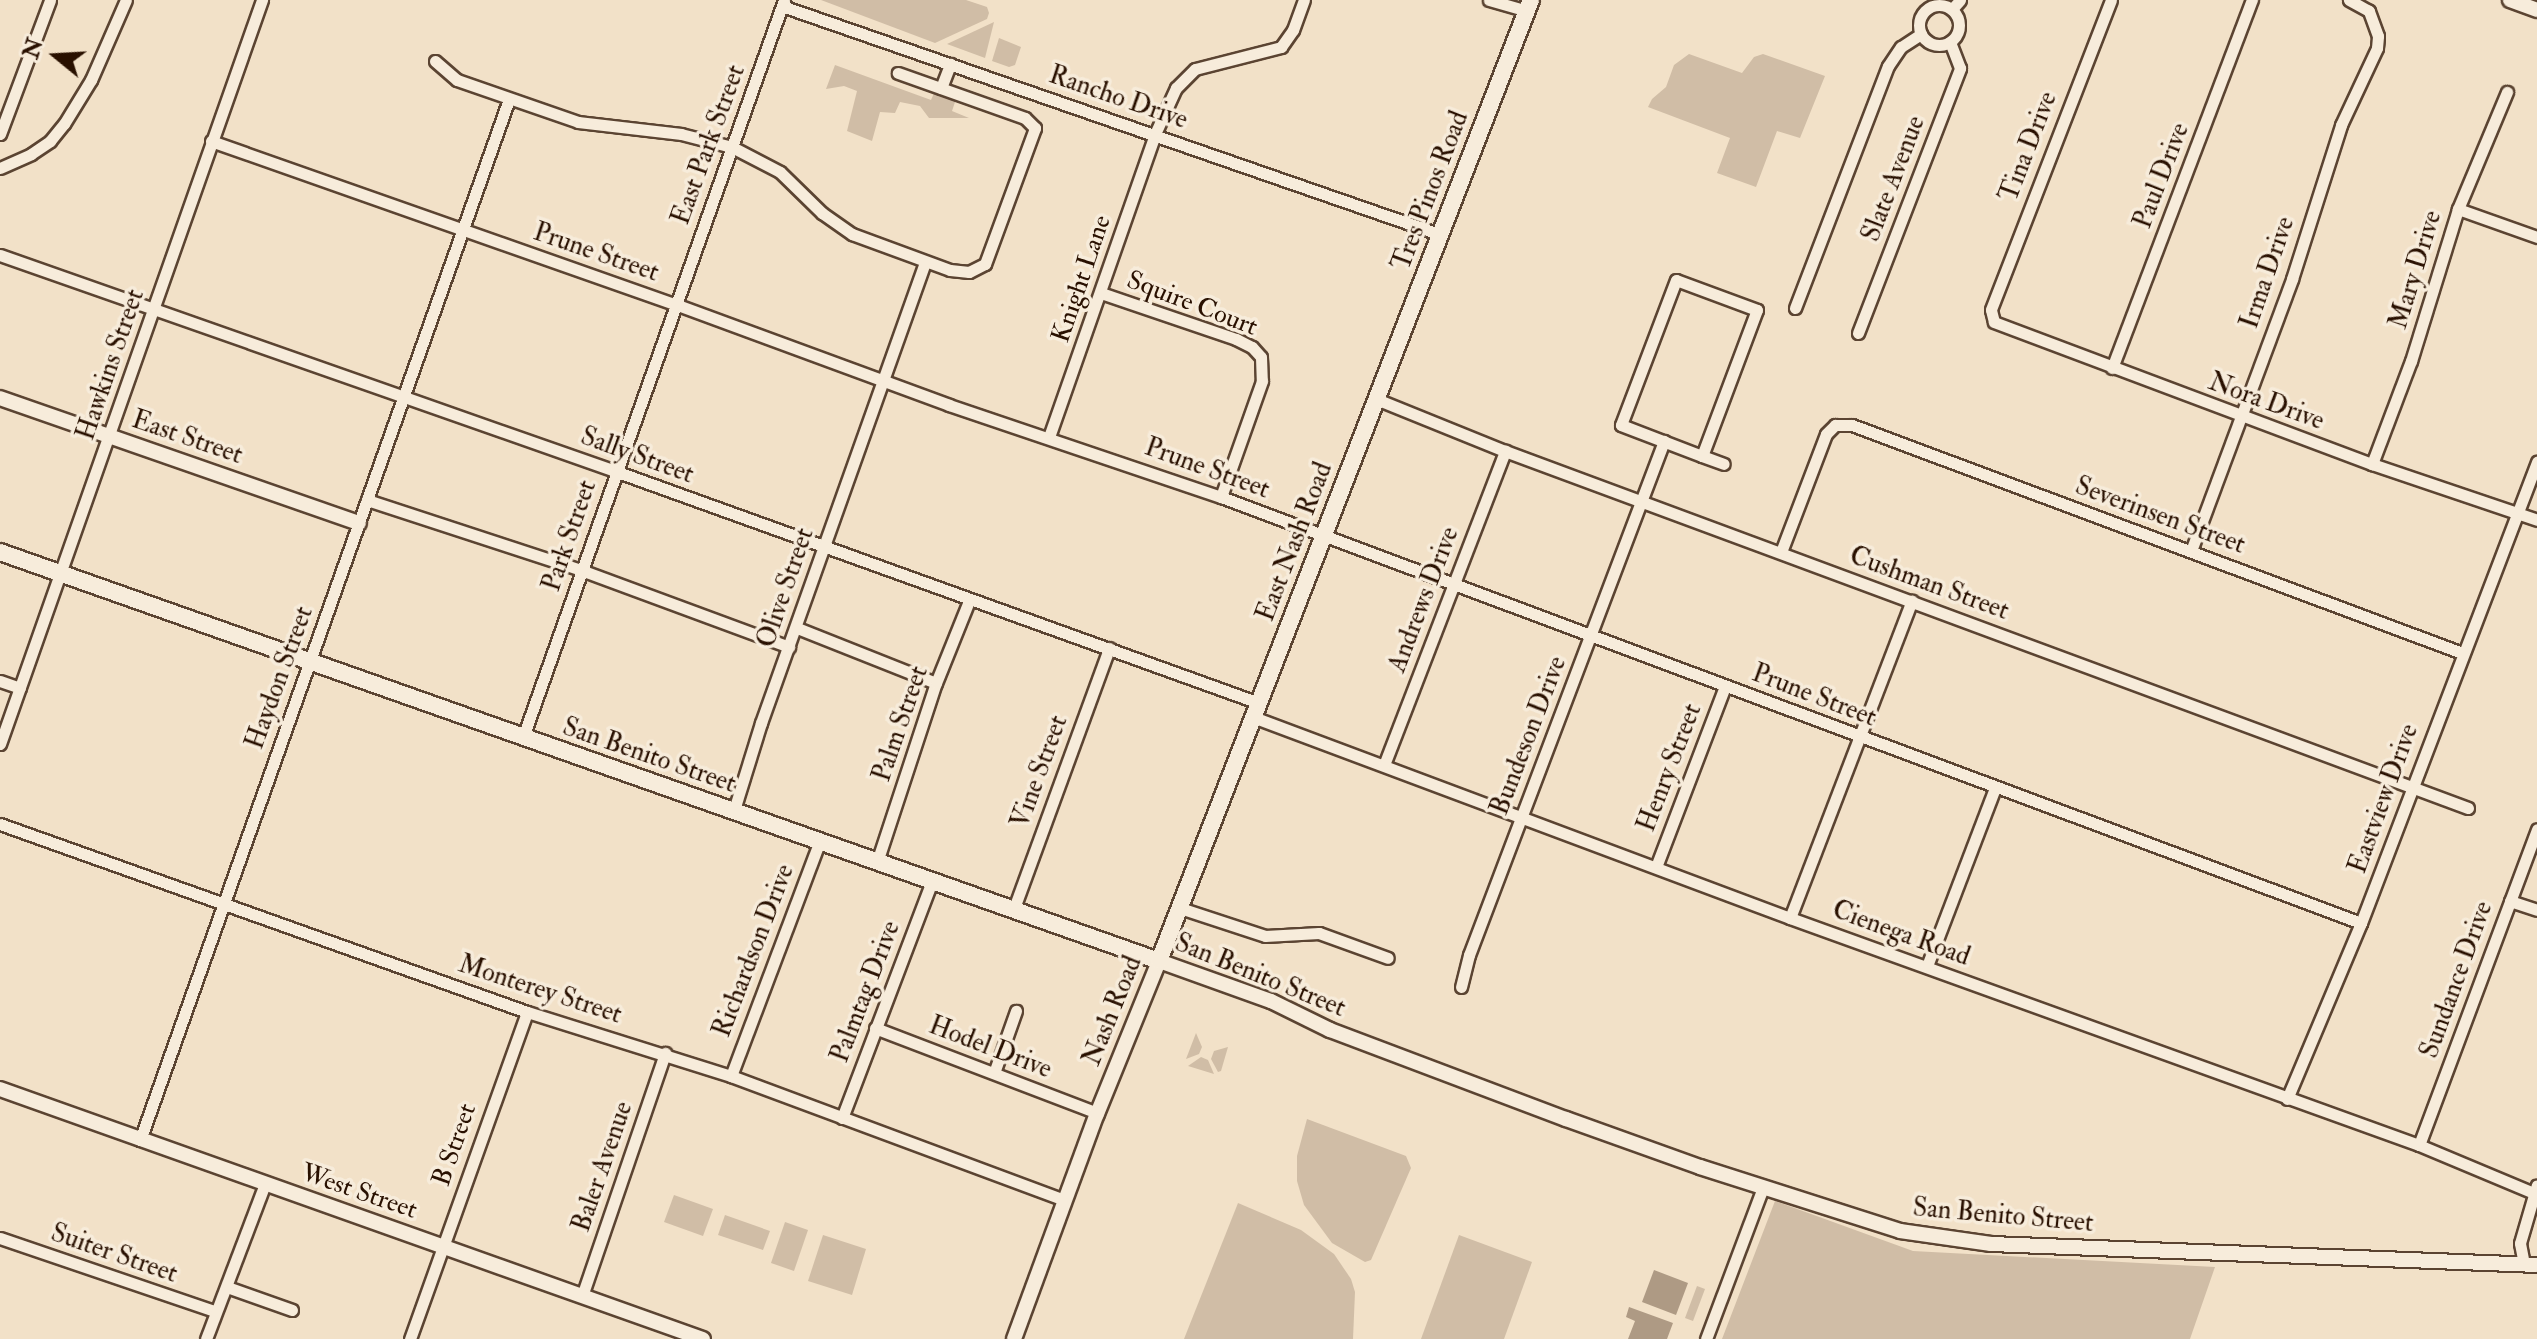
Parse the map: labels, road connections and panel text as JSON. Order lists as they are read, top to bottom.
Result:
{
  "streets": {
    "main road": [
      "Tres Pinos Road",
      "East Nash Road",
      "San Benito Street",
      "Nash Road"
    ],
    "street": [
      "Rancho Drive",
      "East Park Street",
      "Tina Drive",
      "Paul Drive",
      "Slate Avenue",
      "Prune Street",
      "Mary Drive",
      "Irma Drive",
      "Knight Lane",
      "Squire Court",
      "Hawkins Street",
      "Nora Drive",
      "East Street",
      "Sally Street",
      "Severinsen Street",
      "Park Street",
      "Cushman Street",
      "Olive Street",
      "Andrews Drive",
      "Haydon Street",
      "Palm Street",
      "Bundeson Drive",
      "Henry Street",
      "Vine Street",
      "Eastview Drive",
      "Cienega Road",
      "Richardson Drive",
      "Sundance Drive",
      "Monterey Street",
      "Palmtag Drive",
      "Hodel Drive",
      "B Street",
      "Baler Avenue",
      "West Street",
      "Suiter Street"
    ]
  },
  "crossings": [
    ["Rancho Drive", "East Park Street"],
    ["Rancho Drive", "Tres Pinos Road"],
    ["Rancho Drive", "Knight Lane"],
    ["East Park Street", "Prune Street"],
    ["East Park Street", "Park Street"],
    ["Tina Drive", "Nora Drive"],
    ["Paul Drive", "Nora Drive"],
    ["Tres Pinos Road", "East Nash Road"],
    ["Tres Pinos Road", "Cushman Street"],
    ["Prune Street", "Knight Lane"],
    ["Prune Street", "Squire Court"],
    ["Prune Street", "Hawkins Street"],
    ["Prune Street", "Park Street"],
    ["Prune Street", "East Nash Road"],
    ["Prune Street", "Olive Street"],
    ["Prune Street", "Andrews Drive"],
    ["Prune Street", "Haydon Street"],
    ["Prune Street", "Bundeson Drive"],
    ["Prune Street", "Henry Street"],
    ["Prune Street", "Eastview Drive"],
    ["Mary Drive", "Nora Drive"],
    ["Irma Drive", "Nora Drive"],
    ["Irma Drive", "Severinsen Street"],
    ["Knight Lane", "Squire Court"],
    ["Hawkins Street", "East Street"],
    ["Hawkins Street", "Sally Street"],
    ["Hawkins Street", "San Benito Street"],
    ["Nora Drive", "Eastview Drive"],
    ["East Street", "Haydon Street"],
    ["Sally Street", "Park Street"],
    ["Sally Street", "East Nash Road"],
    ["Sally Street", "Olive Street"],
    ["Sally Street", "Haydon Street"],
    ["Sally Street", "Palm Street"],
    ["Sally Street", "Vine Street"],
    ["Sally Street", "Cienega Road"],
    ["Sally Street", "Nash Road"],
    ["Severinsen Street", "Cushman Street"],
    ["Severinsen Street", "Eastview Drive"],
    ["Park Street", "San Benito Street"],
    ["East Nash Road", "Cushman Street"],
    ["East Nash Road", "Cienega Road"],
    ["East Nash Road", "Nash Road"],
    ["Cushman Street", "Andrews Drive"],
    ["Cushman Street", "Bundeson Drive"],
    ["Cushman Street", "Eastview Drive"],
    ["Olive Street", "San Benito Street"],
    ["Andrews Drive", "Cienega Road"],
    ["Haydon Street", "San Benito Street"],
    ["Haydon Street", "Monterey Street"],
    ["Haydon Street", "West Street"],
    ["Palm Street", "San Benito Street"],
    ["Bundeson Drive", "Cienega Road"],
    ["San Benito Street", "Vine Street"],
    ["San Benito Street", "Richardson Drive"],
    ["San Benito Street", "Palmtag Drive"],
    ["San Benito Street", "Nash Road"],
    ["Henry Street", "Cienega Road"],
    ["Eastview Drive", "Cienega Road"],
    ["Cienega Road", "Sundance Drive"],
    ["Cienega Road", "Nash Road"],
    ["Richardson Drive", "Monterey Street"],
    ["Monterey Street", "Palmtag Drive"],
    ["Monterey Street", "Nash Road"],
    ["Monterey Street", "B Street"],
    ["Monterey Street", "Baler Avenue"],
    ["Palmtag Drive", "Hodel Drive"],
    ["B Street", "West Street"],
    ["Baler Avenue", "West Street"]
  ],
  "north": "left"
}
